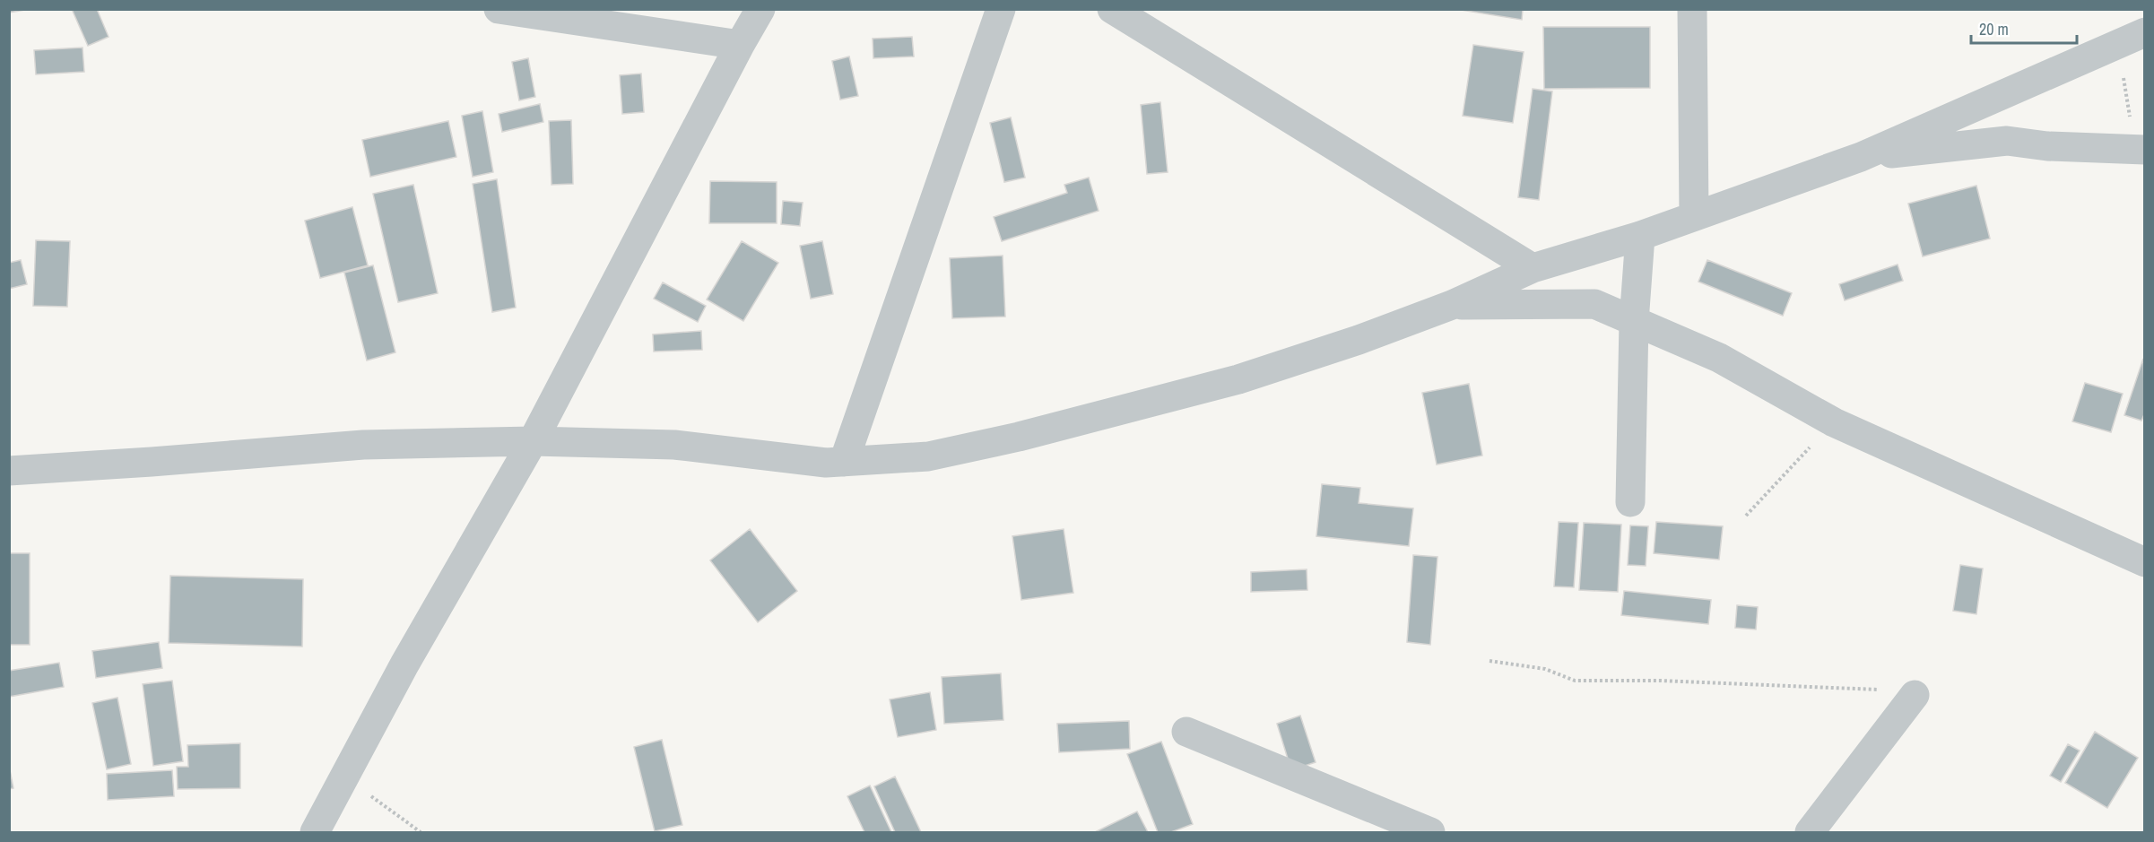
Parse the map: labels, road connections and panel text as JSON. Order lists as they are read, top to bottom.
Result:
{
  "scale_bar": "20 m"
}
